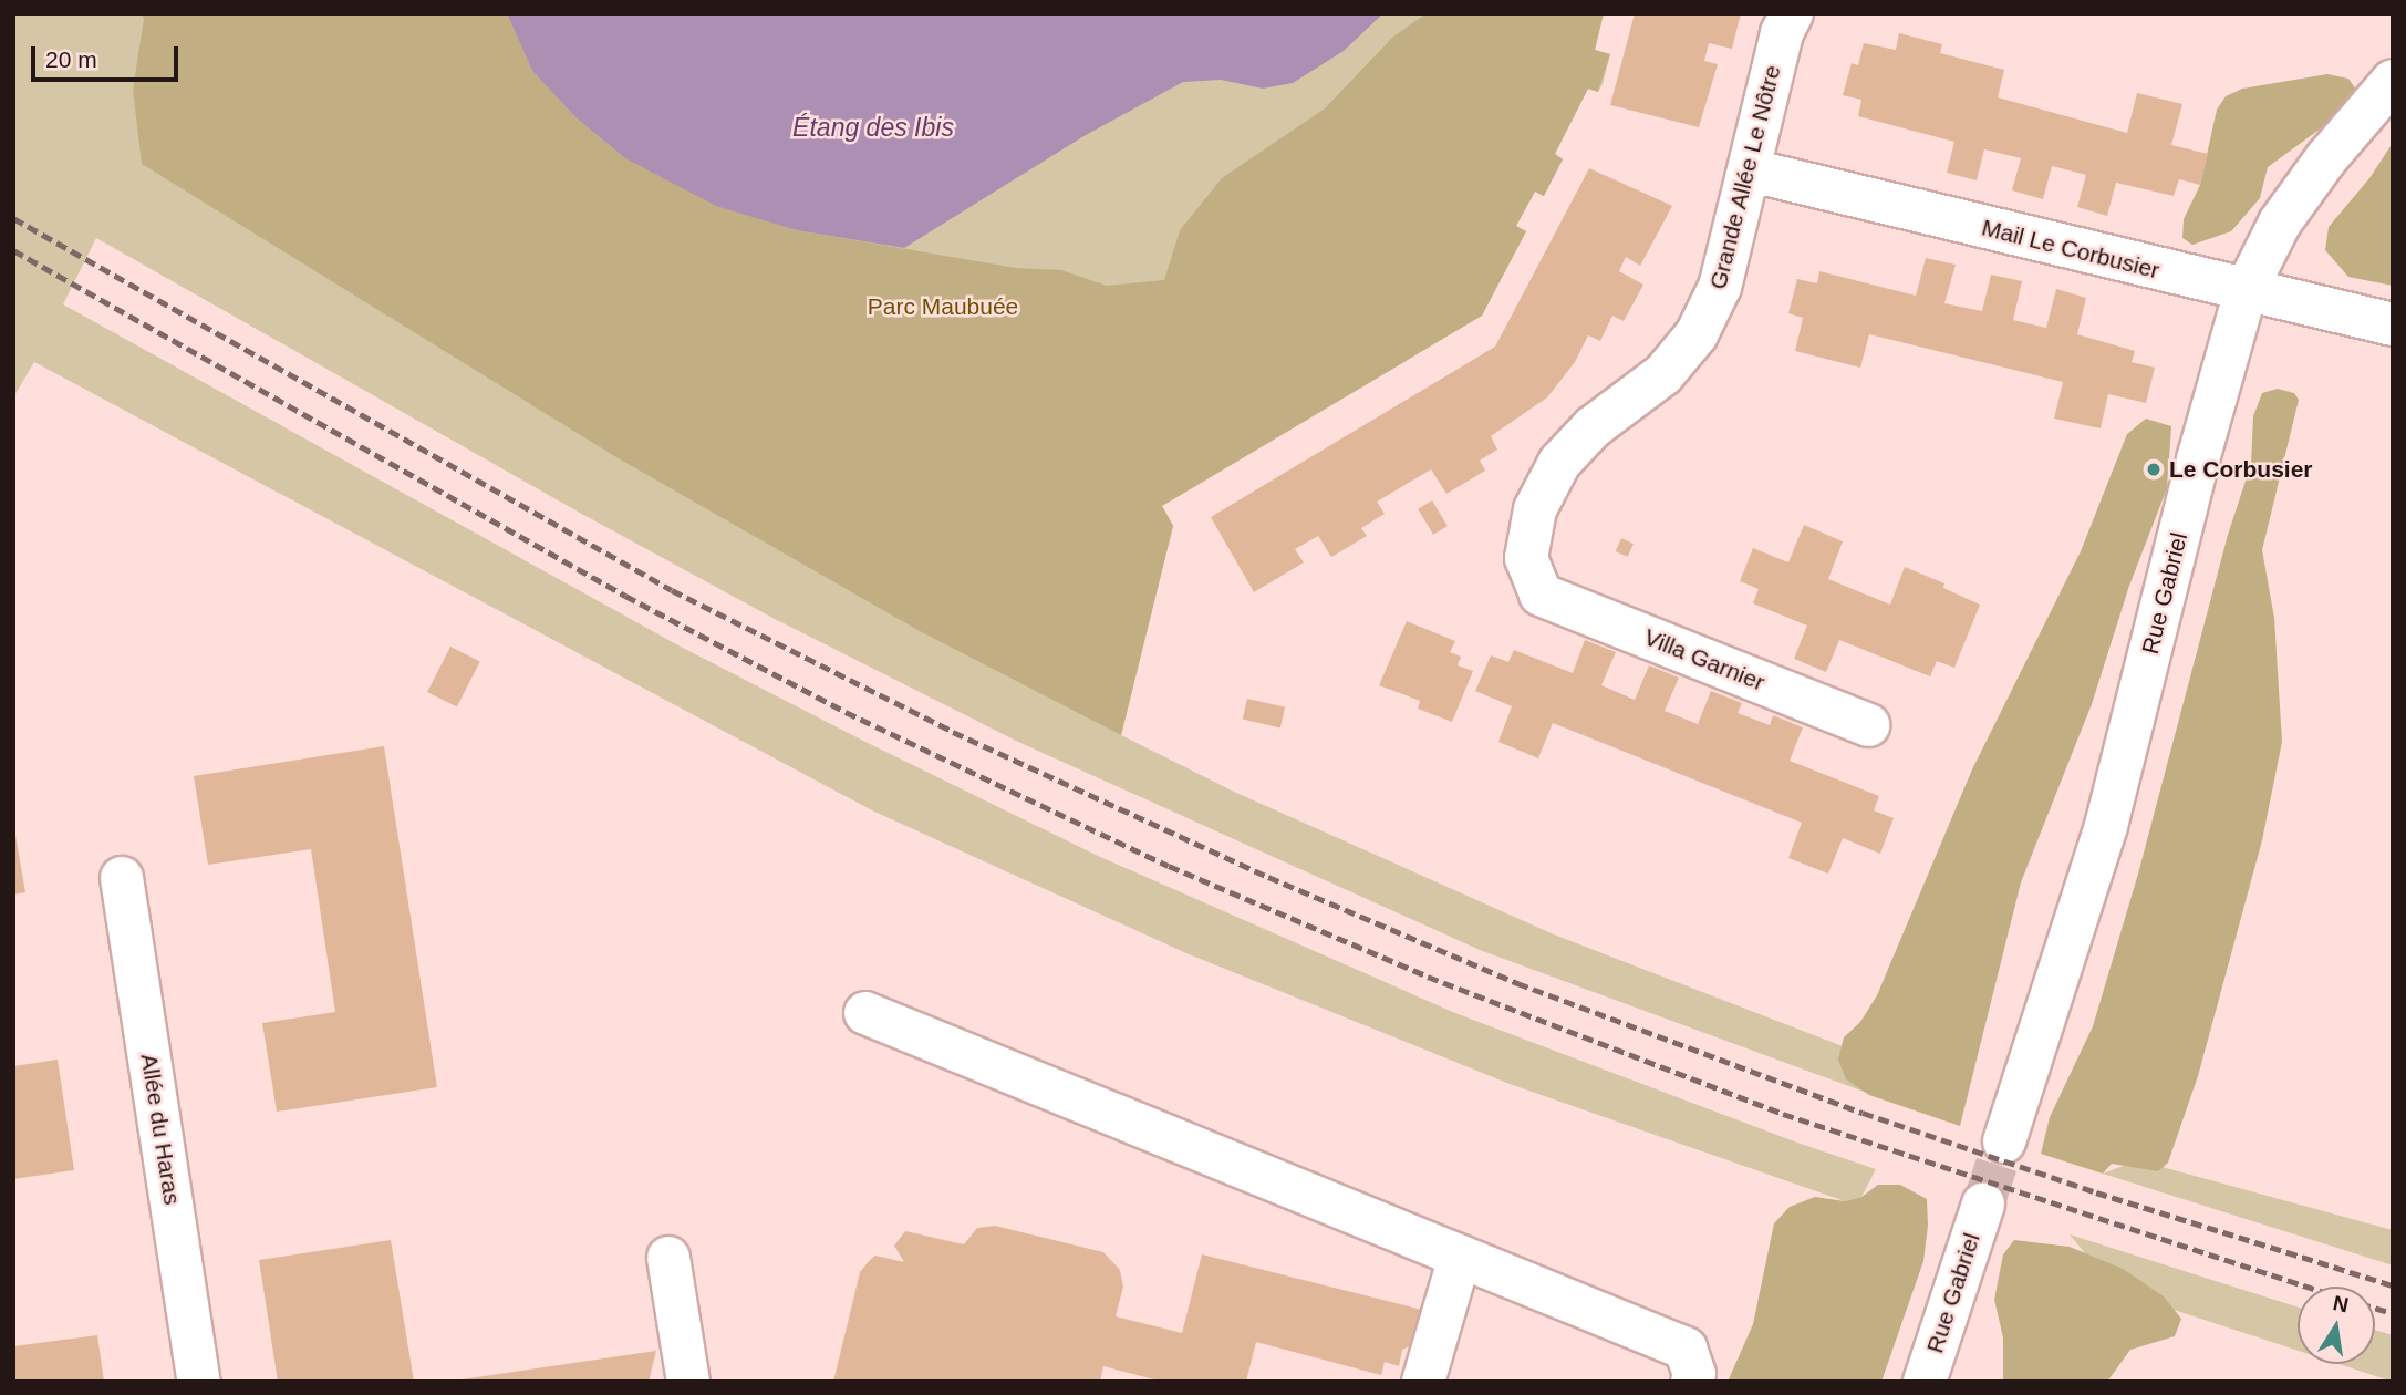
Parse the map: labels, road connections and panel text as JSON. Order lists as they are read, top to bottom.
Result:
{
  "streets": {
    "street": [
      "Grande Allée Le Nôtre",
      "Mail Le Corbusier",
      "Rue Gabriel",
      "Villa Garnier",
      "Allée du Haras"
    ]
  },
  "crossings": [
    ["Grande Allée Le Nôtre", "Mail Le Corbusier"],
    ["Grande Allée Le Nôtre", "Villa Garnier"],
    ["Mail Le Corbusier", "Rue Gabriel"]
  ],
  "water": ["Étang des Ibis"],
  "parks": ["Parc Maubuée"],
  "places": ["Le Corbusier"],
  "scale_bar": "20 m",
  "north": "top"
}
